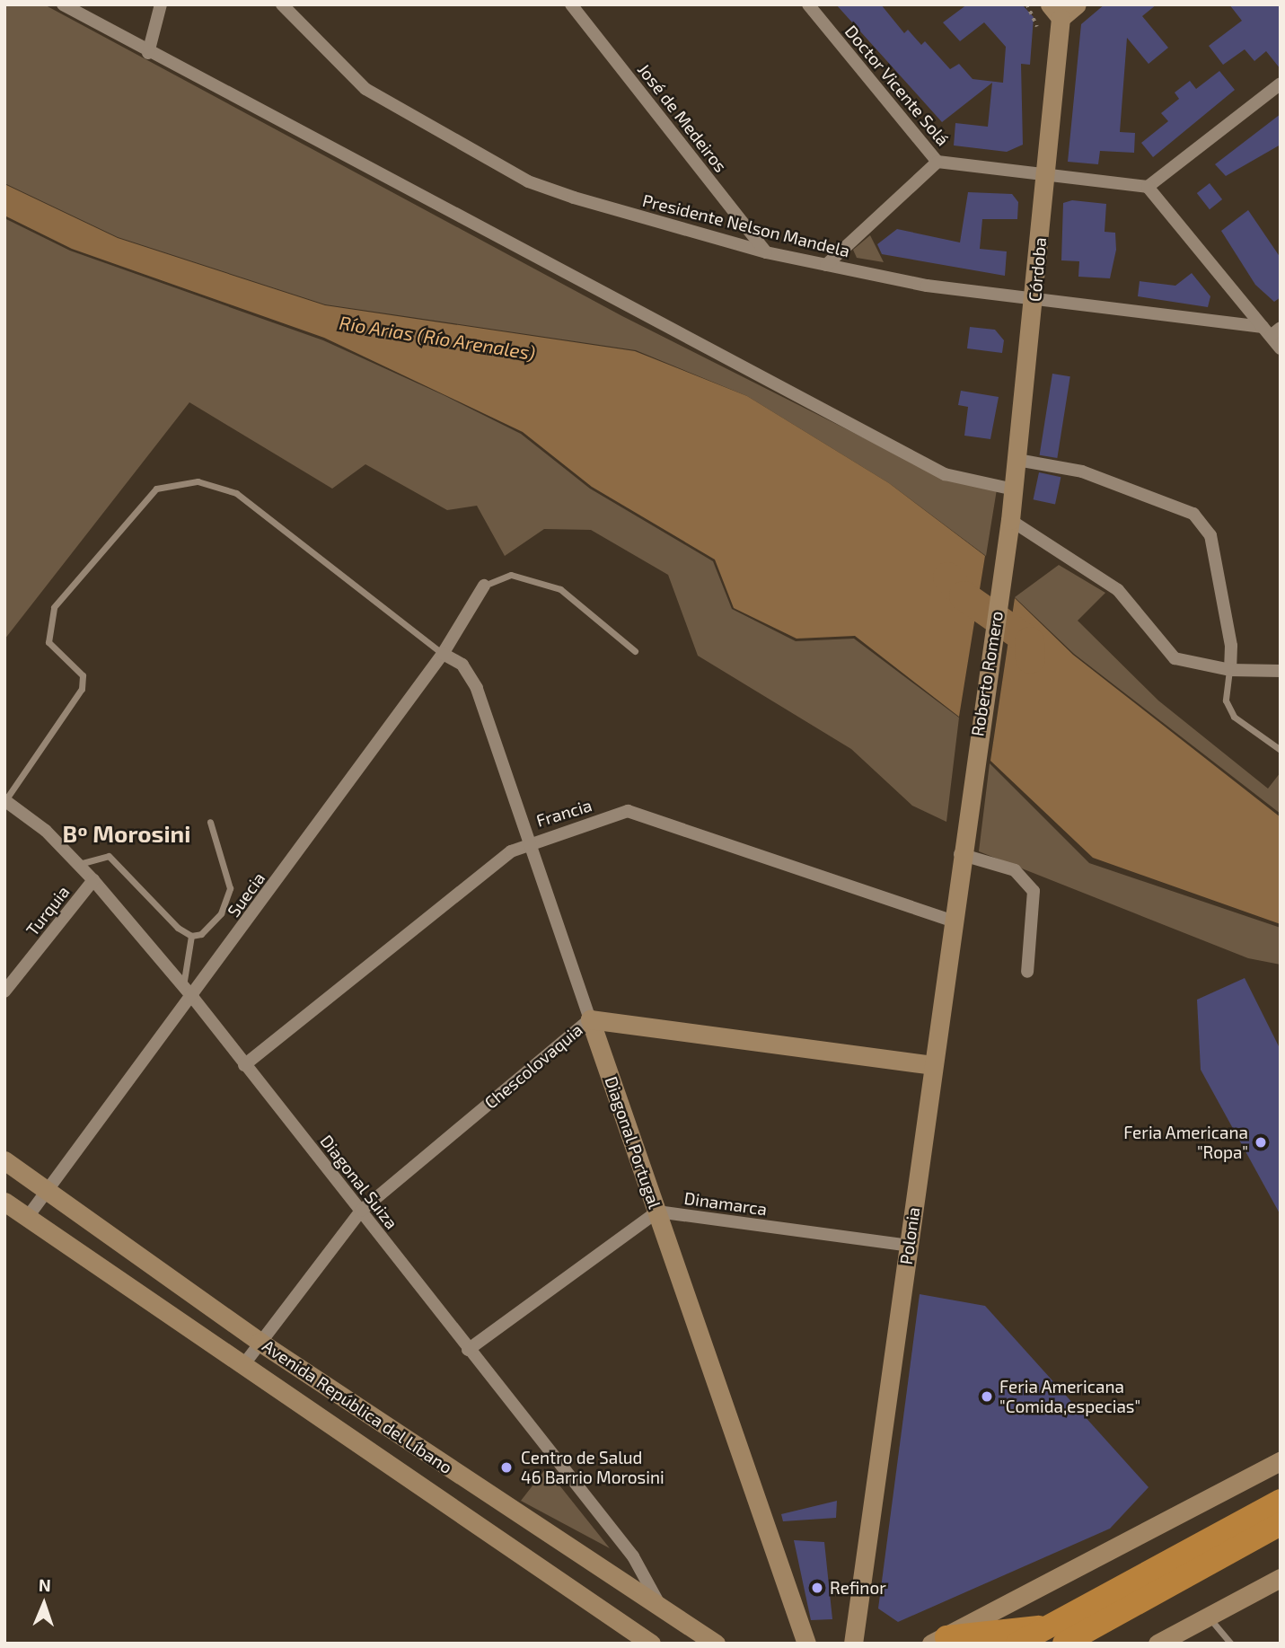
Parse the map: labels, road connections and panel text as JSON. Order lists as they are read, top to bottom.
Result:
{
  "streets": {
    "main road": [
      "Córdoba",
      "Roberto Romero",
      "Chescolovaquia",
      "Diagonal Portugal",
      "Polonia",
      "Avenida República del Líbano"
    ],
    "street": [
      "Doctor Vicente Solá",
      "José de Medeiros",
      "Presidente Nelson Mandela",
      "Francia",
      "Suecia",
      "Turquia",
      "Diagonal Suiza",
      "Dinamarca"
    ]
  },
  "crossings": [
    ["Doctor Vicente Solá", "Córdoba"],
    ["José de Medeiros", "Presidente Nelson Mandela"],
    ["Presidente Nelson Mandela", "Córdoba"],
    ["Córdoba", "Roberto Romero"],
    ["Roberto Romero", "Polonia"],
    ["Francia", "Diagonal Portugal"],
    ["Francia", "Diagonal Suiza"],
    ["Francia", "Polonia"],
    ["Suecia", "Diagonal Portugal"],
    ["Suecia", "Diagonal Suiza"],
    ["Suecia", "Avenida República del Líbano"],
    ["Turquia", "Diagonal Suiza"],
    ["Chescolovaquia", "Diagonal Portugal"],
    ["Chescolovaquia", "Diagonal Suiza"],
    ["Chescolovaquia", "Polonia"],
    ["Chescolovaquia", "Avenida República del Líbano"],
    ["Diagonal Portugal", "Dinamarca"],
    ["Diagonal Suiza", "Avenida República del Líbano"],
    ["Dinamarca", "Polonia"]
  ],
  "districts": ["Bº Morosini"],
  "water": ["Río Arias (Río Arenales)"],
  "places": [
    "Feria Americana \"Ropa\"",
    "Feria Americana \"Comida,especias\"",
    "Centro de Salud 46 Barrio Morosini",
    "Refinor"
  ],
  "north": "top"
}
